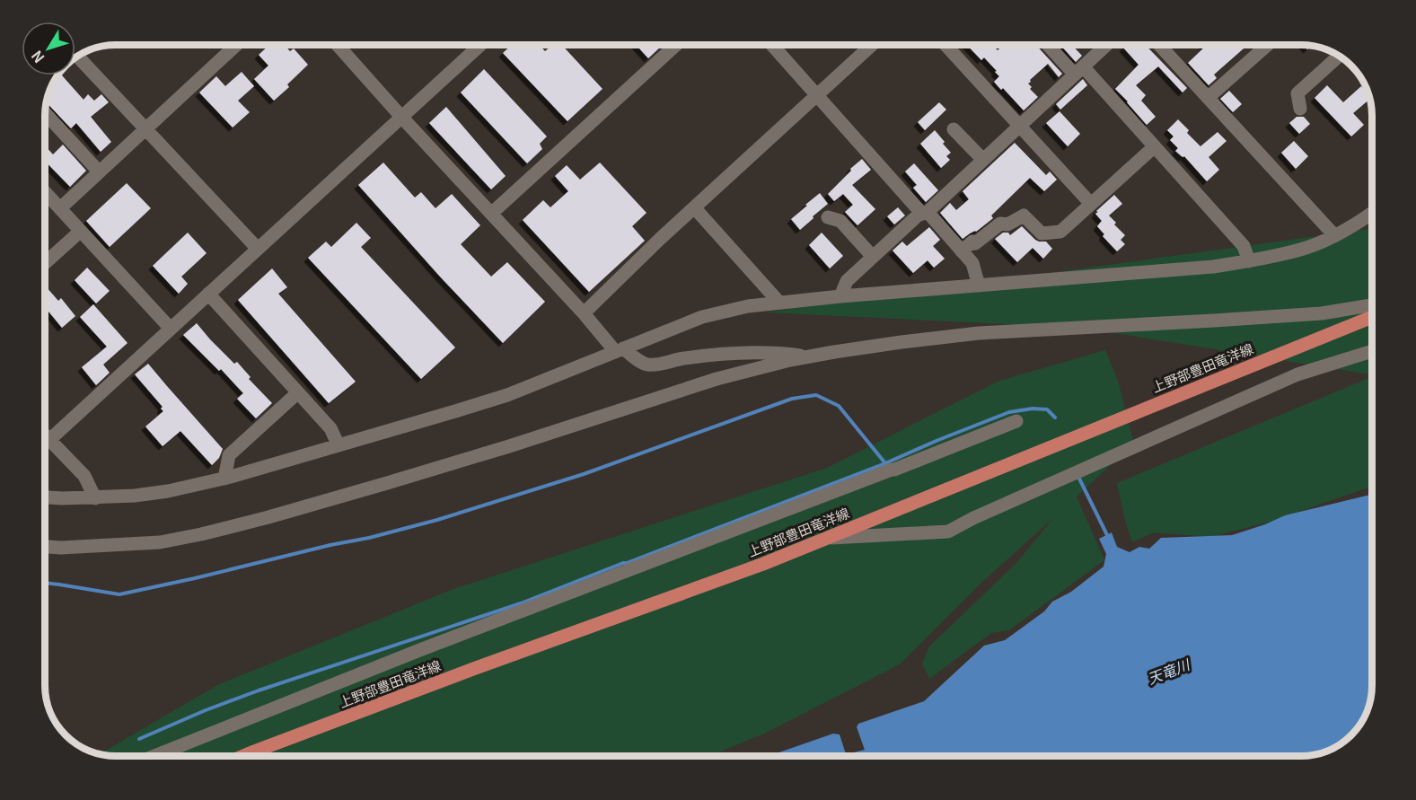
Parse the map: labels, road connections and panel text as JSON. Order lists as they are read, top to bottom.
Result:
{
  "streets": {
    "main road": ["上野部豊田竜洋線"]
  },
  "water": ["天竜川"],
  "north": "bottom left"
}
